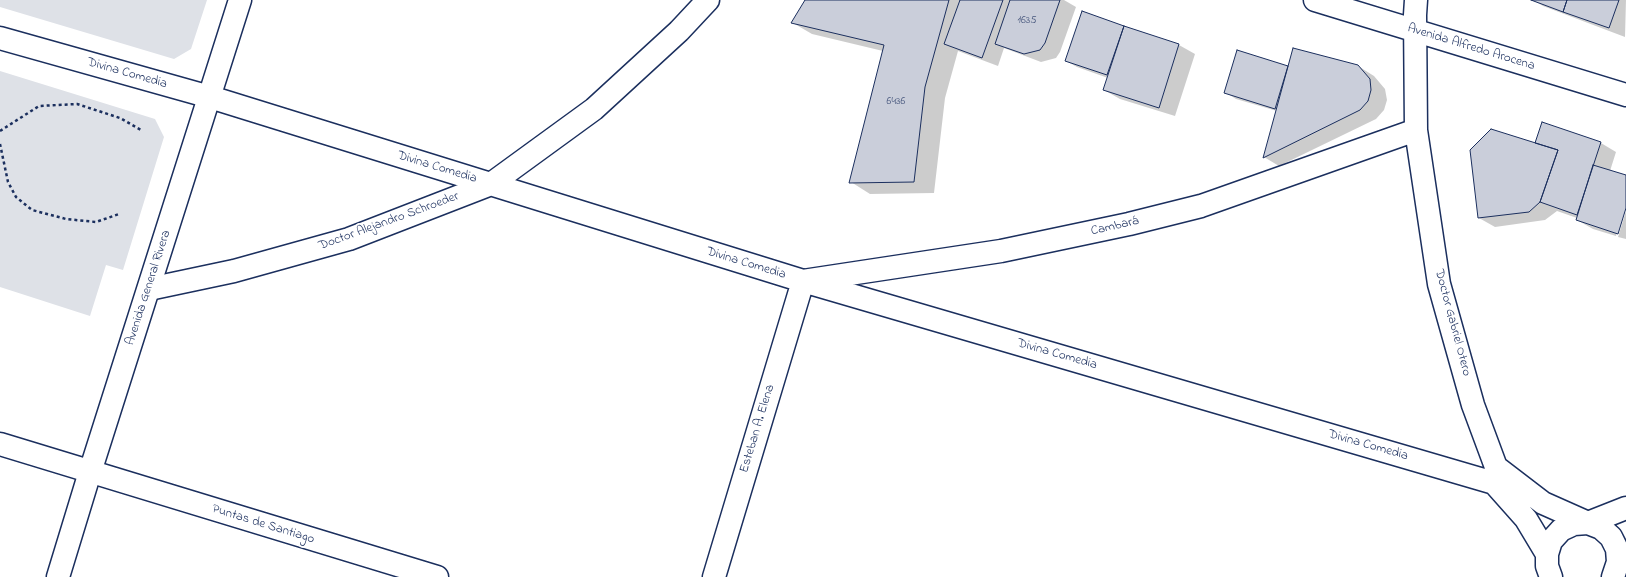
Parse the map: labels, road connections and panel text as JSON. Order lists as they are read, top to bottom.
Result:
{
  "streets": {
    "street": [
      "Avenida Alfredo Arocena",
      "Divina Comedia",
      "Doctor Alejandro Schroeder",
      "Cambará",
      "Avenida General Rivera",
      "Doctor Gabriel Otero",
      "Esteban A. Elena",
      "Puntas de Santiago"
    ]
  },
  "crossings": [
    ["Avenida Alfredo Arocena", "Doctor Gabriel Otero"],
    ["Divina Comedia", "Doctor Alejandro Schroeder"],
    ["Divina Comedia", "Cambará"],
    ["Divina Comedia", "Avenida General Rivera"],
    ["Divina Comedia", "Doctor Gabriel Otero"],
    ["Divina Comedia", "Esteban A. Elena"],
    ["Doctor Alejandro Schroeder", "Avenida General Rivera"],
    ["Cambará", "Doctor Gabriel Otero"],
    ["Cambará", "Esteban A. Elena"],
    ["Avenida General Rivera", "Puntas de Santiago"]
  ],
  "house_numbers": ["1635", "6436"]
}
